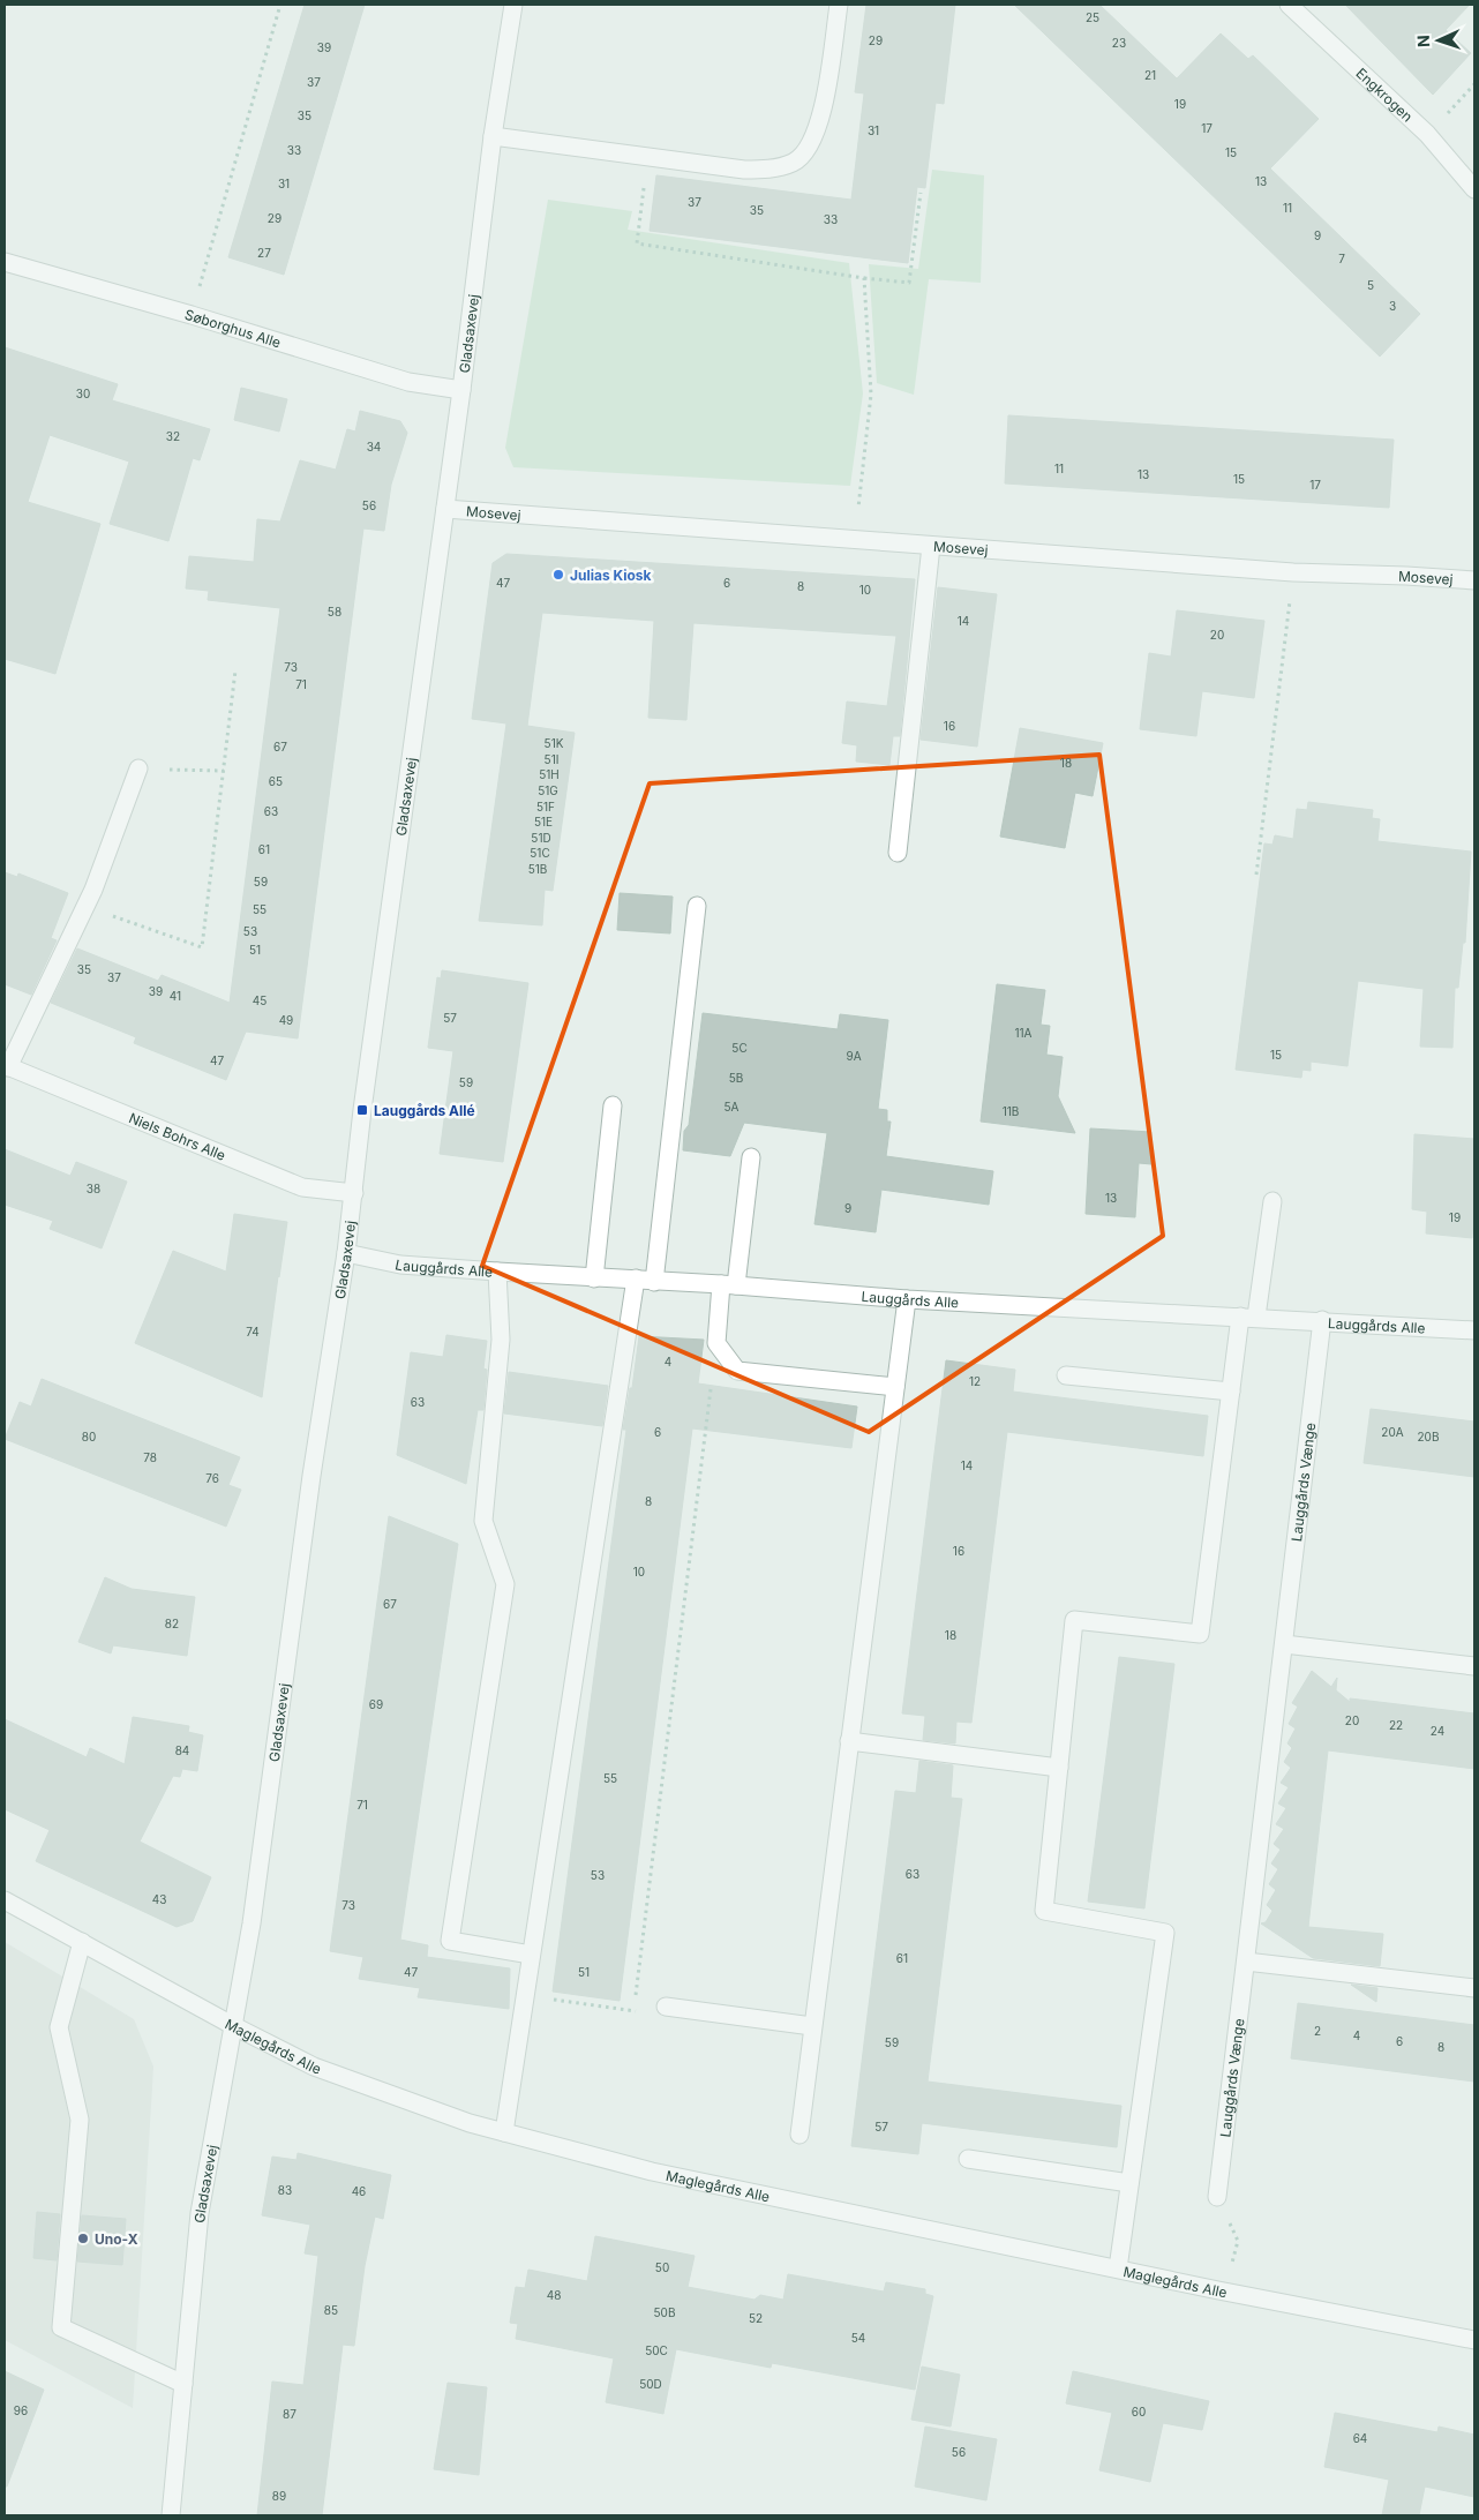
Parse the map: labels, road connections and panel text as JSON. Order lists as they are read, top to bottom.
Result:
{
  "streets": {
    "street": [
      "Engkrogen",
      "Søborghus Alle",
      "Gladsaxevej",
      "Mosevej",
      "Niels Bohrs Alle",
      "Lauggårds Alle",
      "Lauggårds Vænge",
      "Maglegårds Alle"
    ]
  },
  "crossings": [
    ["Søborghus Alle", "Gladsaxevej"],
    ["Gladsaxevej", "Mosevej"],
    ["Gladsaxevej", "Niels Bohrs Alle"],
    ["Gladsaxevej", "Lauggårds Alle"],
    ["Gladsaxevej", "Maglegårds Alle"],
    ["Lauggårds Alle", "Lauggårds Vænge"]
  ],
  "places": {
    "other": ["Julias Kiosk", "Uno-X"],
    "transit": ["Lauggårds Allé"]
  },
  "house_numbers": [
    "25",
    "29",
    "23",
    "39",
    "21",
    "37",
    "19",
    "35",
    "17",
    "31",
    "33",
    "15",
    "13",
    "31",
    "37",
    "11",
    "35",
    "29",
    "33",
    "9",
    "27",
    "7",
    "5",
    "3",
    "30",
    "32",
    "34",
    "11",
    "13",
    "15",
    "17",
    "56",
    "47",
    "6",
    "8",
    "10",
    "58",
    "14",
    "20",
    "73",
    "71",
    "16",
    "51K",
    "67",
    "51I",
    "18",
    "51H",
    "65",
    "51G",
    "51F",
    "63",
    "51E",
    "51D",
    "61",
    "51C",
    "51B",
    "59",
    "55",
    "53",
    "51",
    "35",
    "37",
    "39",
    "41",
    "45",
    "57",
    "49",
    "11A",
    "5C",
    "15",
    "9A",
    "47",
    "5B",
    "59",
    "5A",
    "11B",
    "38",
    "13",
    "9",
    "19",
    "74",
    "4",
    "12",
    "63",
    "6",
    "20A",
    "80",
    "20B",
    "78",
    "14",
    "76",
    "8",
    "16",
    "10",
    "67",
    "82",
    "18",
    "69",
    "20",
    "22",
    "24",
    "84",
    "55",
    "71",
    "63",
    "53",
    "43",
    "73",
    "61",
    "47",
    "51",
    "2",
    "4",
    "6",
    "59",
    "8",
    "57",
    "83",
    "46",
    "50",
    "48",
    "85",
    "50B",
    "52",
    "54",
    "50C",
    "50D",
    "96",
    "60",
    "87",
    "64",
    "56",
    "89"
  ],
  "north": "left"
}
